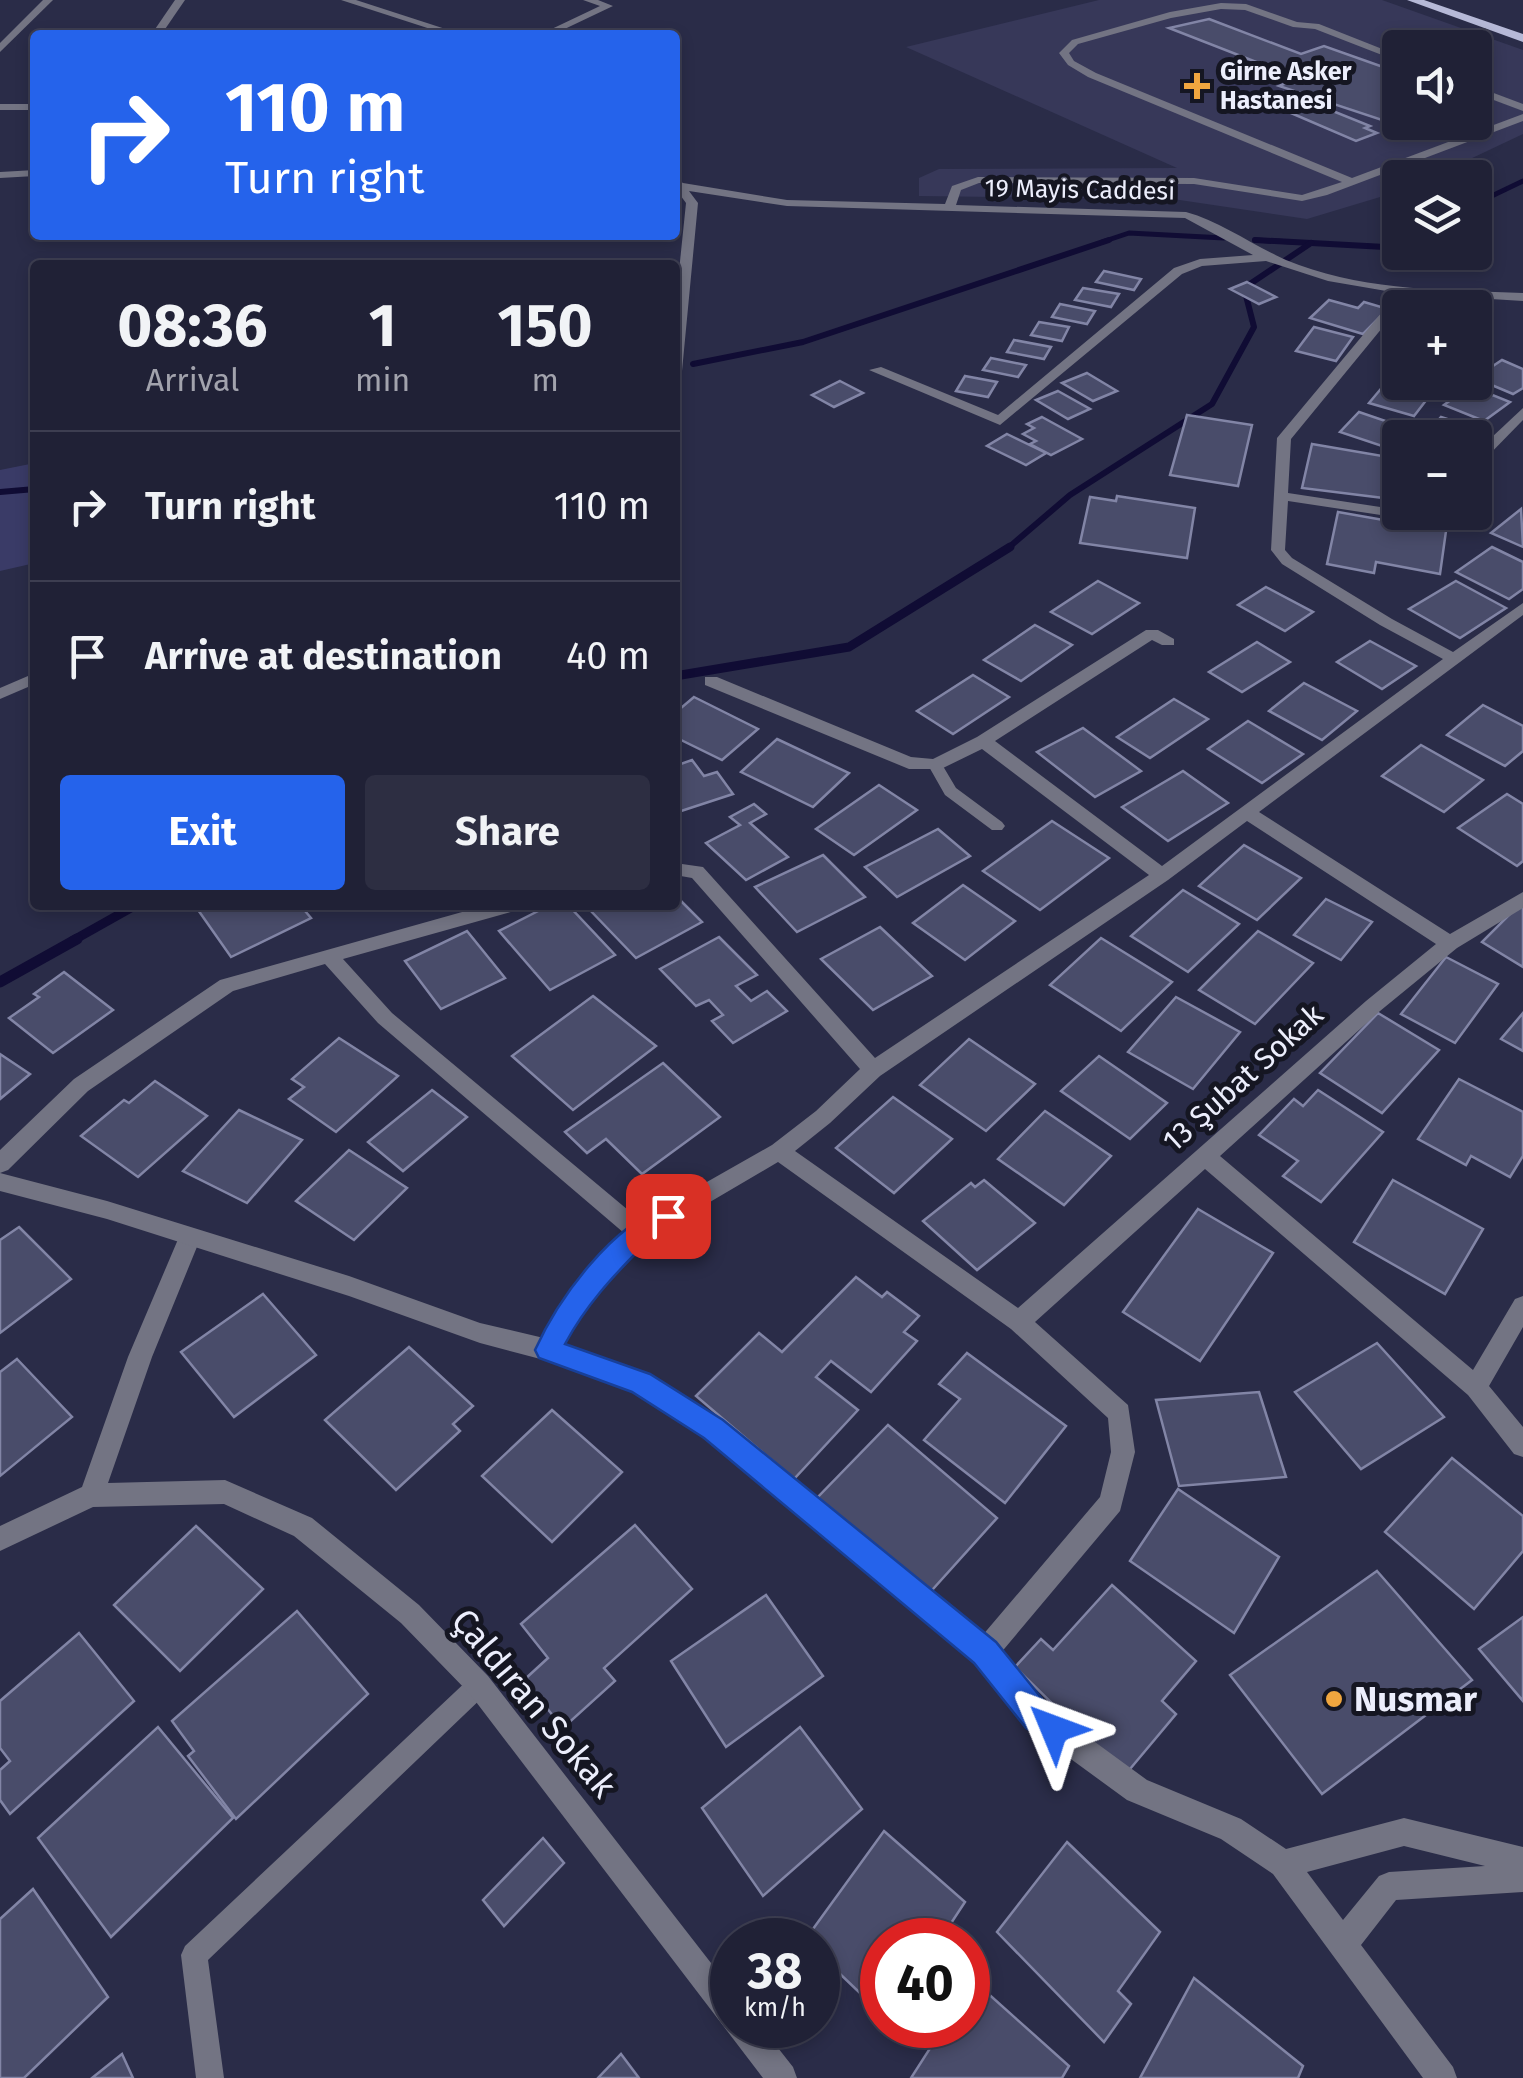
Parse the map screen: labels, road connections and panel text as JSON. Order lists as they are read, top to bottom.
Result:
{
  "streets": {
    "street": ["19 Mayis Caddesi", "13 Şubat Sokak", "Çaldıran Sokak"]
  },
  "places": {
    "health": ["Girne Asker Hastanesi"],
    "other": ["Nusmar"]
  },
  "page": {
    "map_buttons": ["+", "−"],
    "turn": ["110 m", "Turn right"],
    "eta": [
      "08:36",
      "Arrival",
      "1",
      "min",
      "150",
      "m"
    ],
    "list": [
      {
        "name": "Turn right",
        "value": "110 m"
      },
      {
        "name": "Arrive at destination",
        "value": "40 m"
      }
    ],
    "buttons": ["Exit", "Share"],
    "speed": "38 km/h",
    "limit": "40"
  }
}
